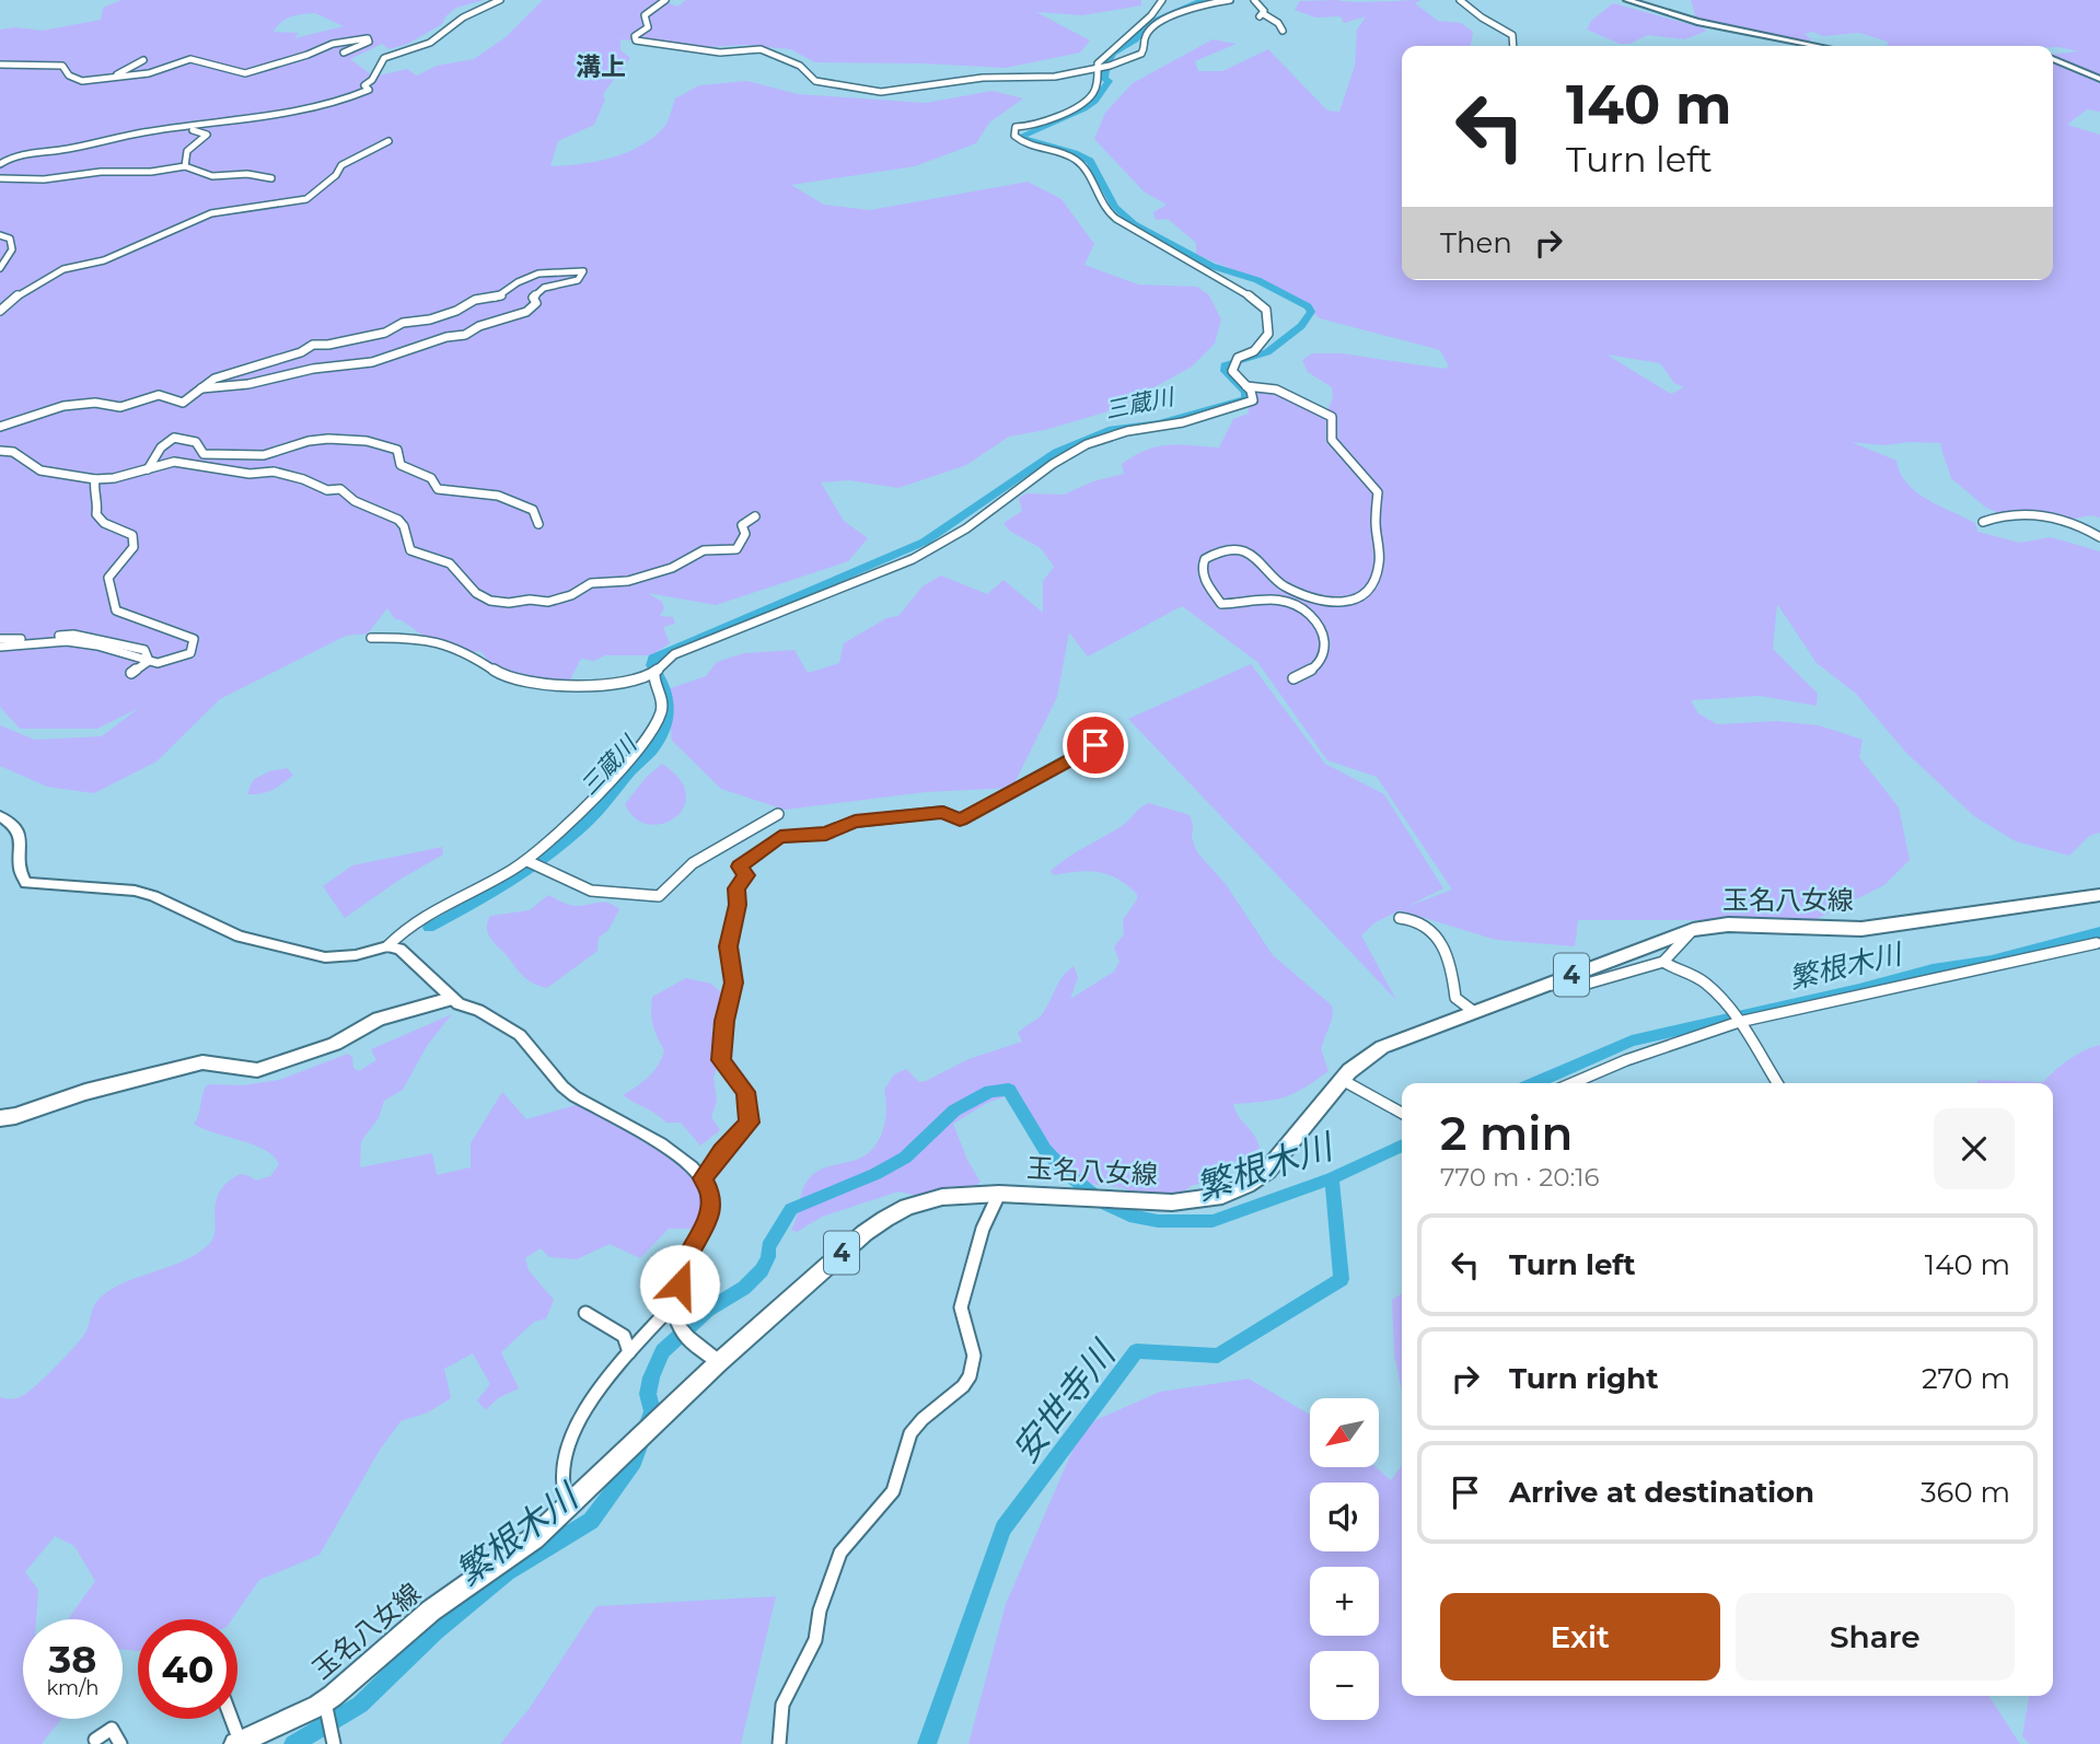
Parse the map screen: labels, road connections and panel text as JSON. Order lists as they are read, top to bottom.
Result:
{
  "streets": {
    "main road": ["玉名八女線", "4"]
  },
  "districts": ["溝上"],
  "water": ["三蔵川", "繁根木川", "安世寺川"],
  "north": "bottom left",
  "page": {
    "turn": ["140 m", "Turn left"],
    "then": "Then",
    "heading": ["2 min", "770 m · 20:16"],
    "list": [
      {
        "name": "Turn left",
        "value": "140 m"
      },
      {
        "name": "Turn right",
        "value": "270 m"
      },
      {
        "name": "Arrive at destination",
        "value": "360 m"
      }
    ],
    "map_buttons": ["+", "−"],
    "buttons": ["Exit", "Share"],
    "speed": "38 km/h",
    "limit": "40"
  }
}
